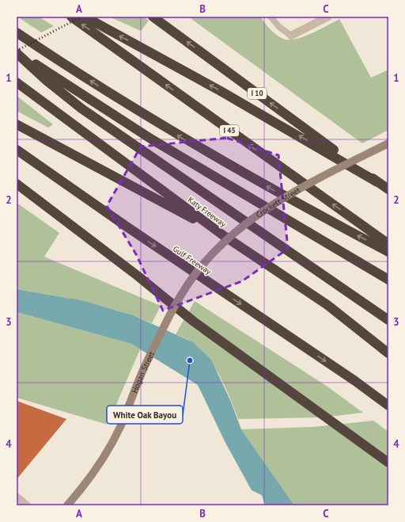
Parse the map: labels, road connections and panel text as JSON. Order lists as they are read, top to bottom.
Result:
{
  "streets": {
    "highway": [
      "I 10",
      "I 45",
      "Katy Freeway",
      "Gulf Freeway"
    ],
    "main road": ["Crockett Street", "Hogan Street"]
  },
  "crossings": [
    ["Crockett Street", "Hogan Street"]
  ],
  "places": ["White Oak Bayou"],
  "grid": {
    "columns": ["A", "B", "C"],
    "rows": [
      "1",
      "2",
      "3",
      "4"
    ]
  }
}
